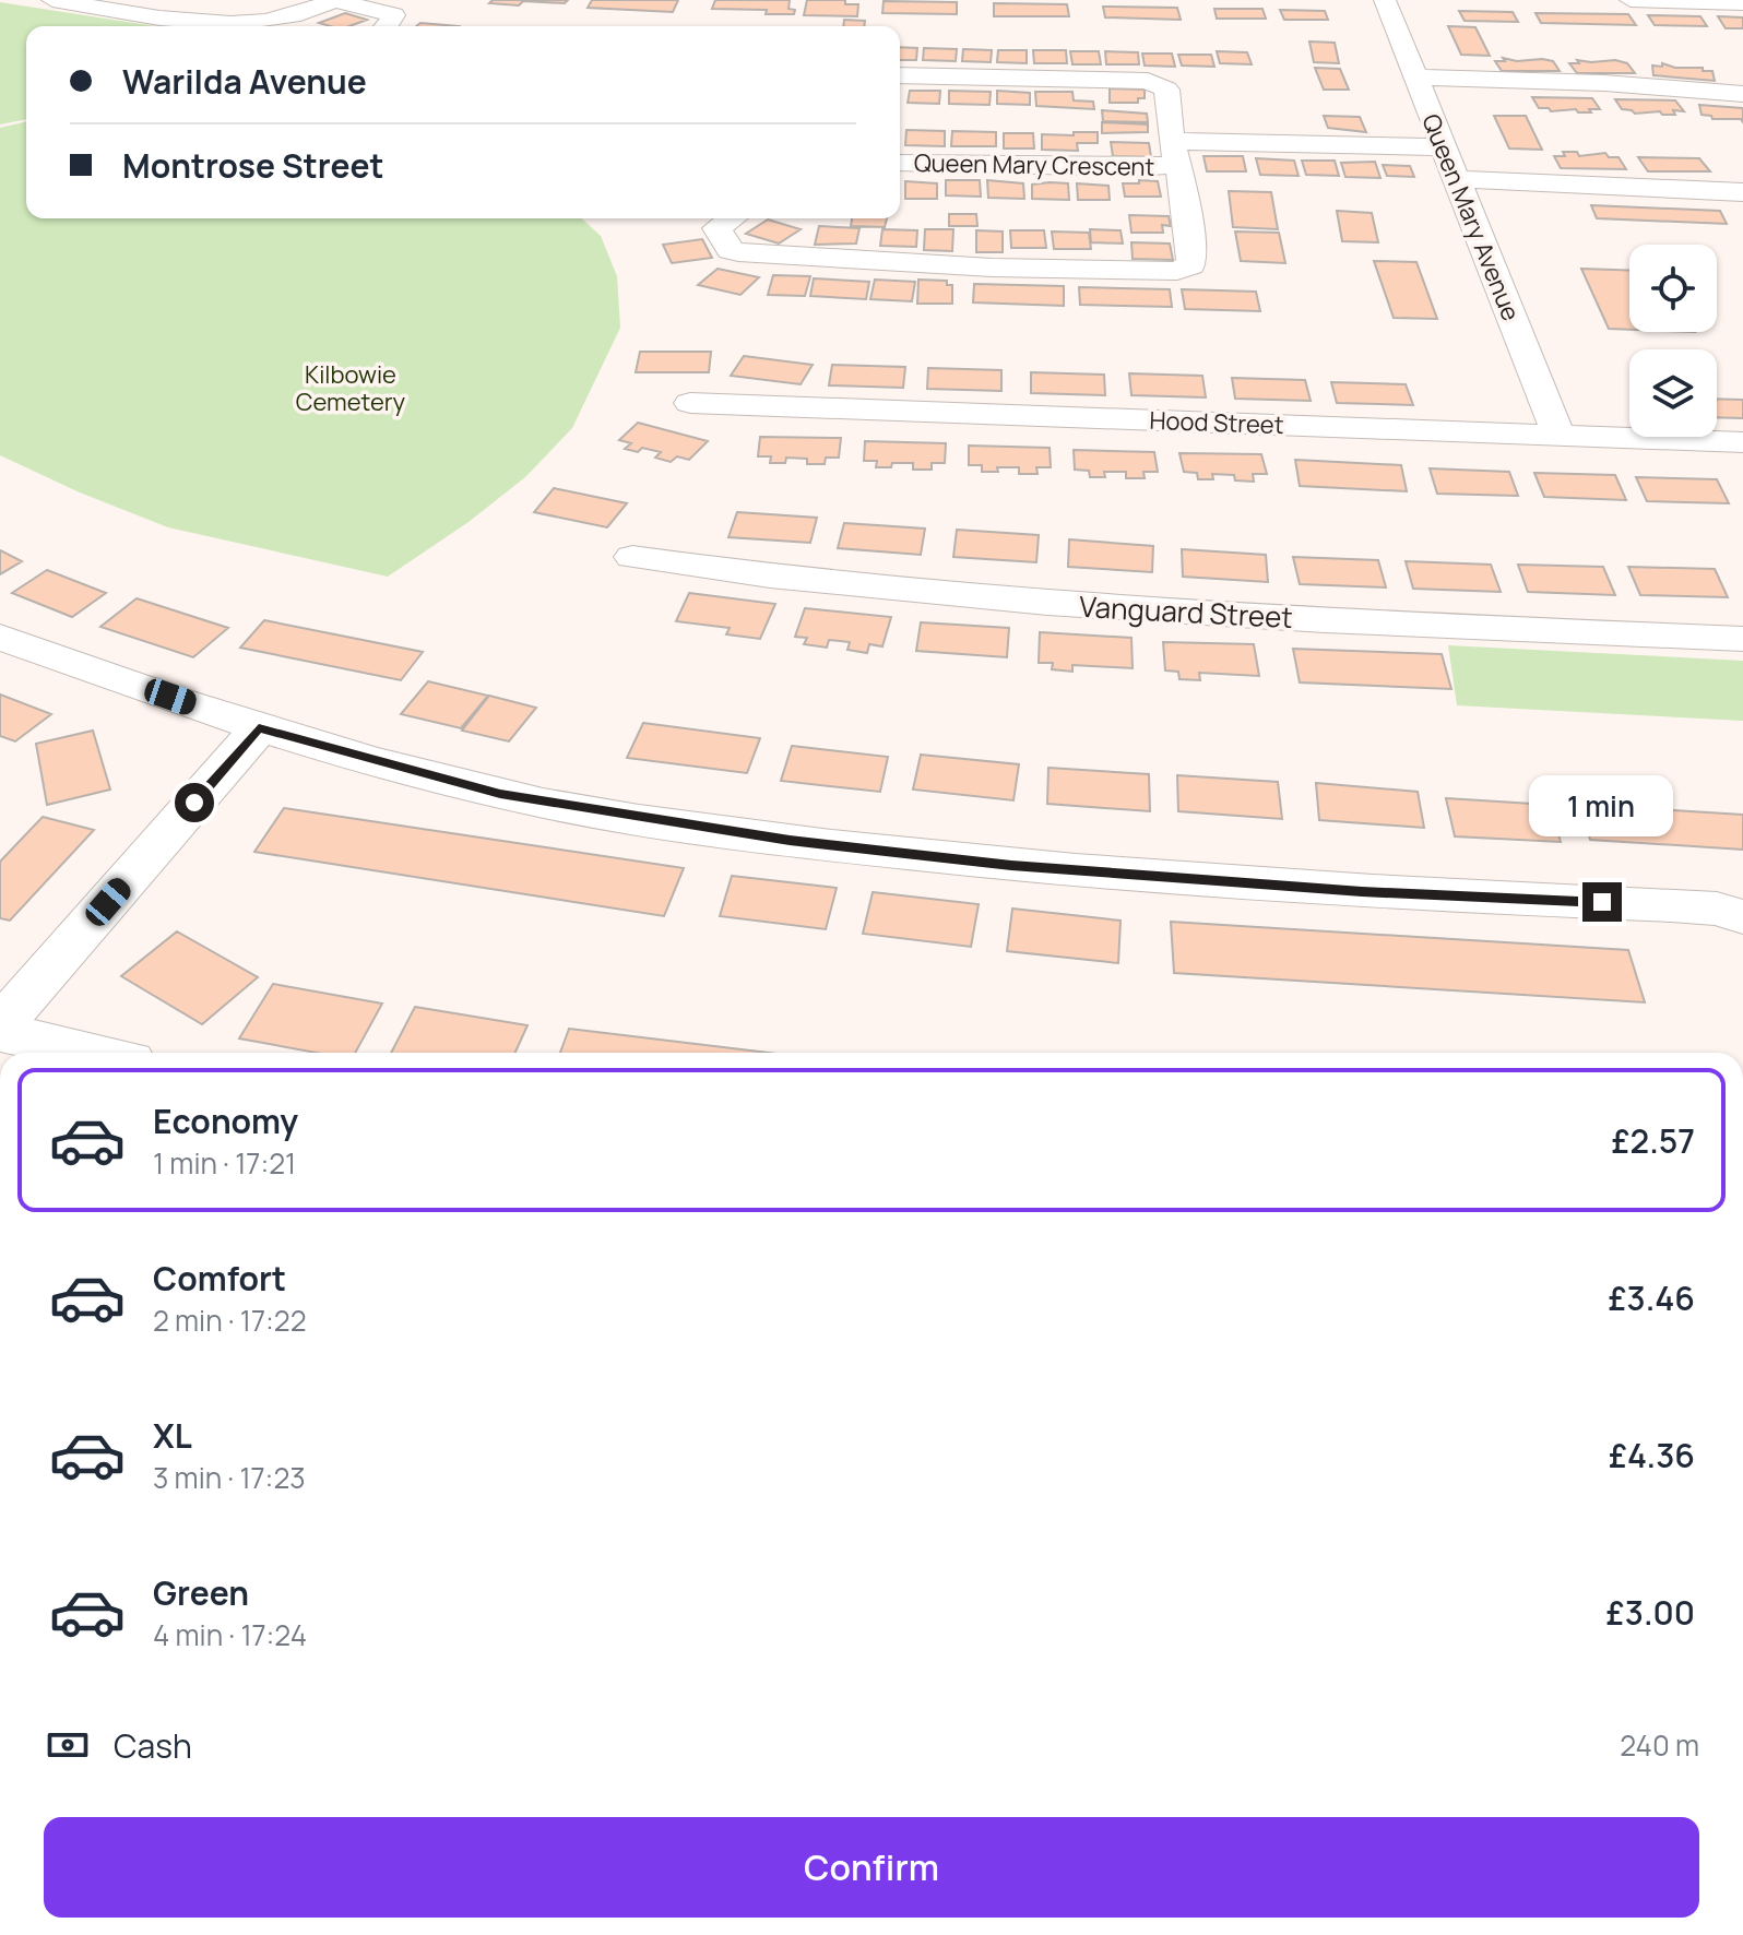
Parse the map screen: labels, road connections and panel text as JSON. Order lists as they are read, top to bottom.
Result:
{
  "streets": {
    "street": [
      "Queen Mary Crescent",
      "Queen Mary Avenue",
      "Hood Street",
      "Vanguard Street"
    ]
  },
  "crossings": [
    ["Queen Mary Avenue", "Hood Street"]
  ],
  "parks": ["Kilbowie Cemetery"],
  "page": {
    "banner": ["Warilda Avenue", "Montrose Street"],
    "bubble": "1 min",
    "list": [
      {
        "name": "Economy",
        "note": "1 min · 17:21",
        "value": "£2.57"
      },
      {
        "name": "Comfort",
        "note": "2 min · 17:22",
        "value": "£3.46"
      },
      {
        "name": "XL",
        "note": "3 min · 17:23",
        "value": "£4.36"
      },
      {
        "name": "Green",
        "note": "4 min · 17:24",
        "value": "£3.00"
      }
    ],
    "pay": ["Cash", "240 m"],
    "buttons": "Confirm"
  }
}
